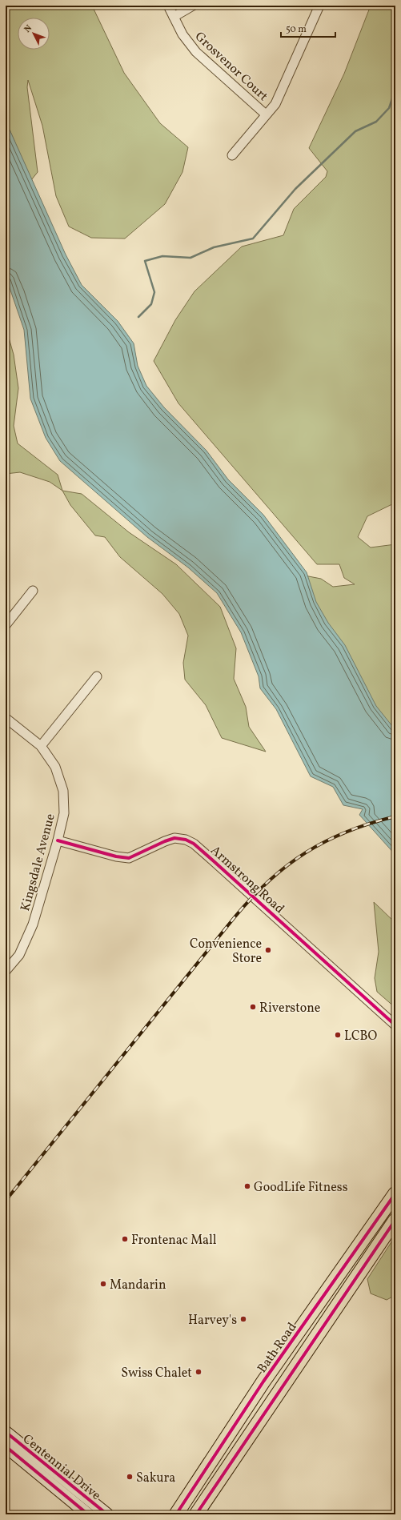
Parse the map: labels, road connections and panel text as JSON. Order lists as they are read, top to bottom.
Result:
{
  "streets": {
    "main road": ["Bath Road", "Centennial Drive"],
    "street": ["Grosvenor Court", "Kingsdale Avenue", "Armstrong Road"]
  },
  "crossings": [
    ["Kingsdale Avenue", "Armstrong Road"]
  ],
  "places": [
    "Convenience Store",
    "Riverstone",
    "LCBO",
    "GoodLife Fitness",
    "Frontenac Mall",
    "Mandarin",
    "Harvey's",
    "Swiss Chalet",
    "Sakura"
  ],
  "scale_bar": "50 m",
  "north": "top left"
}
